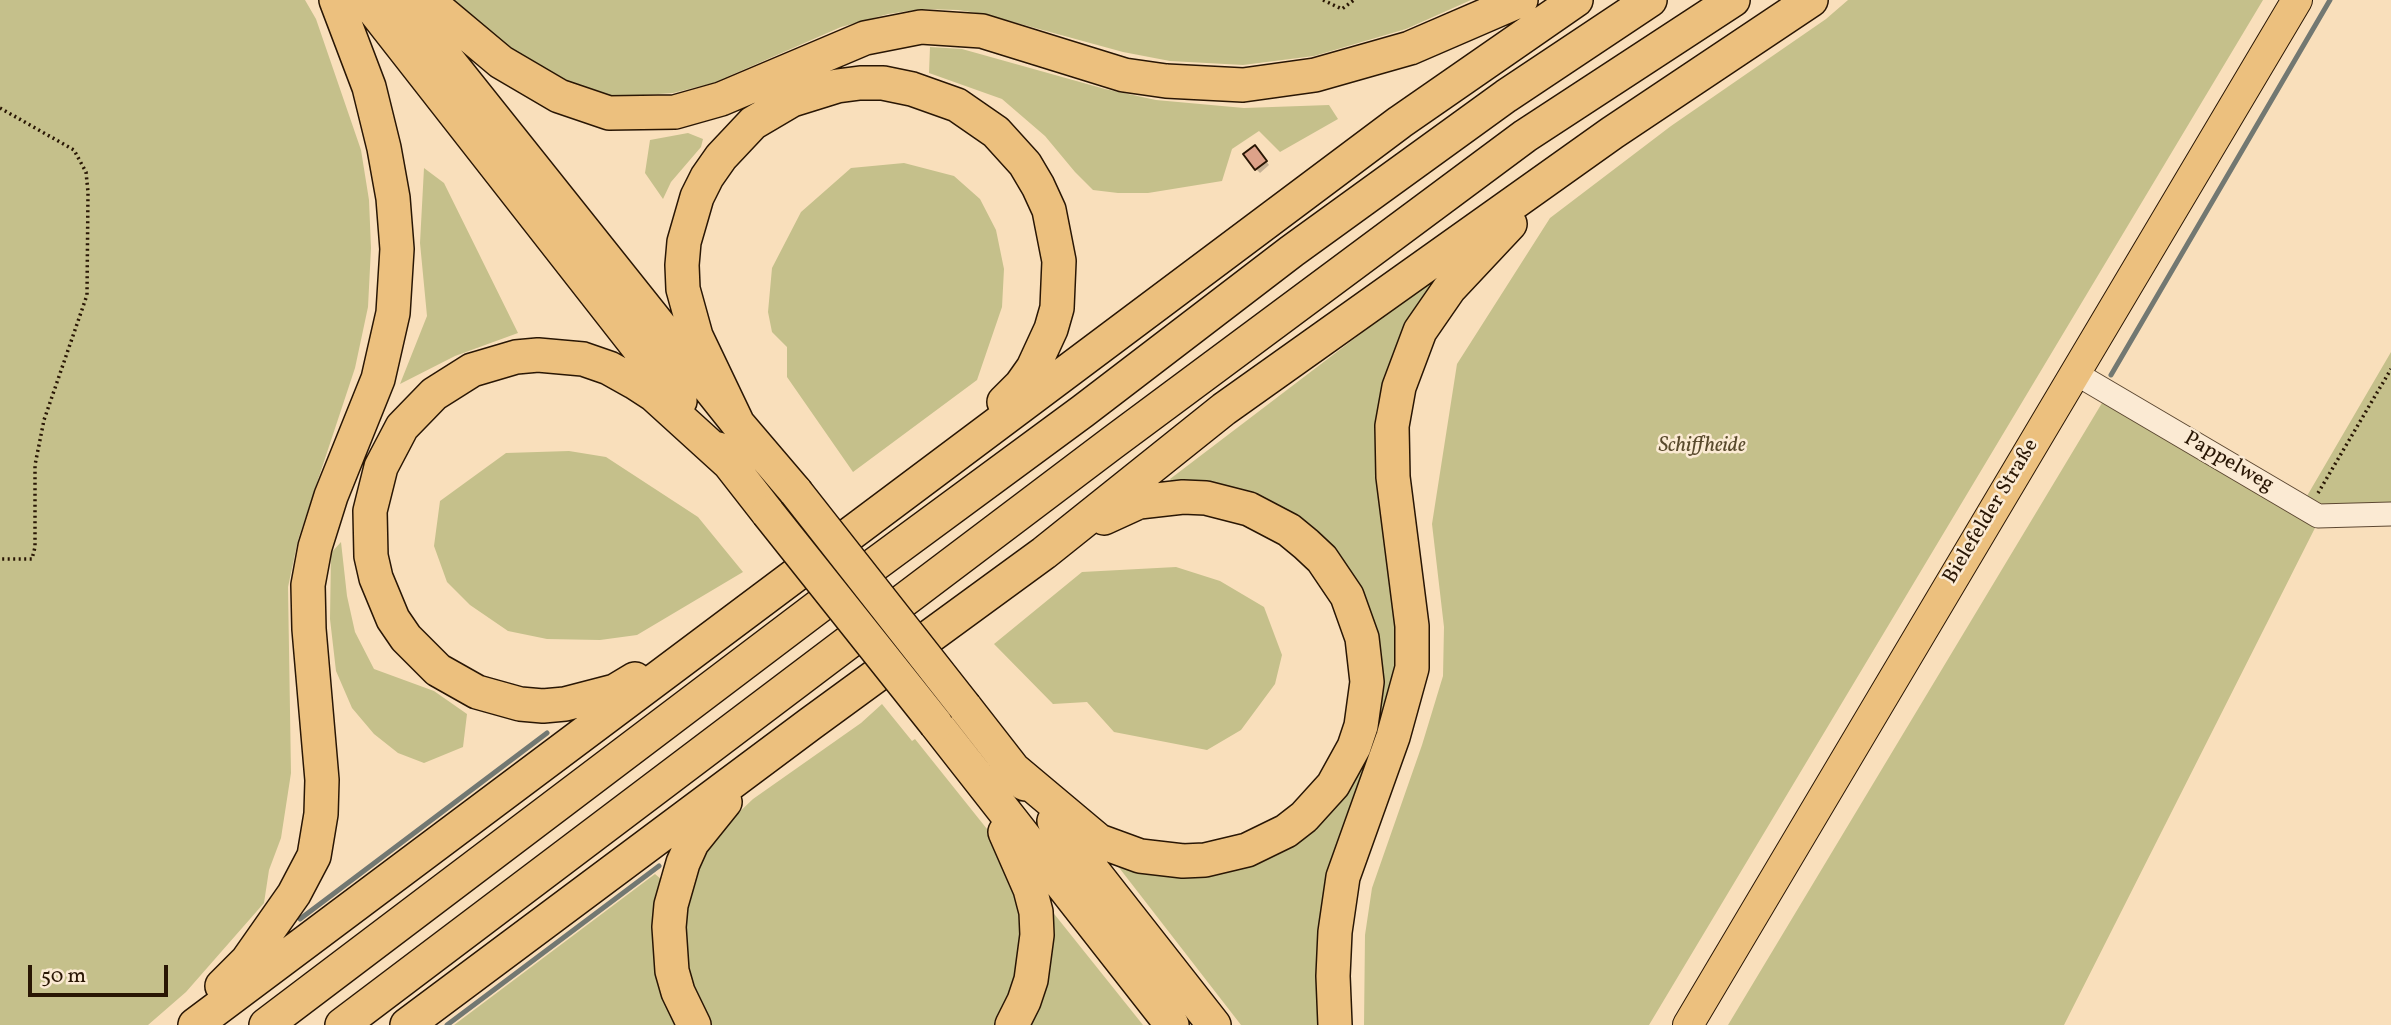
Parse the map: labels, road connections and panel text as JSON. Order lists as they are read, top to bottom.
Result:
{
  "streets": {
    "main road": ["Bielefelder Straße"],
    "street": ["Pappelweg"]
  },
  "crossings": [
    ["Pappelweg", "Bielefelder Straße"]
  ],
  "parks": ["Schiffheide"],
  "scale_bar": "50 m"
}
